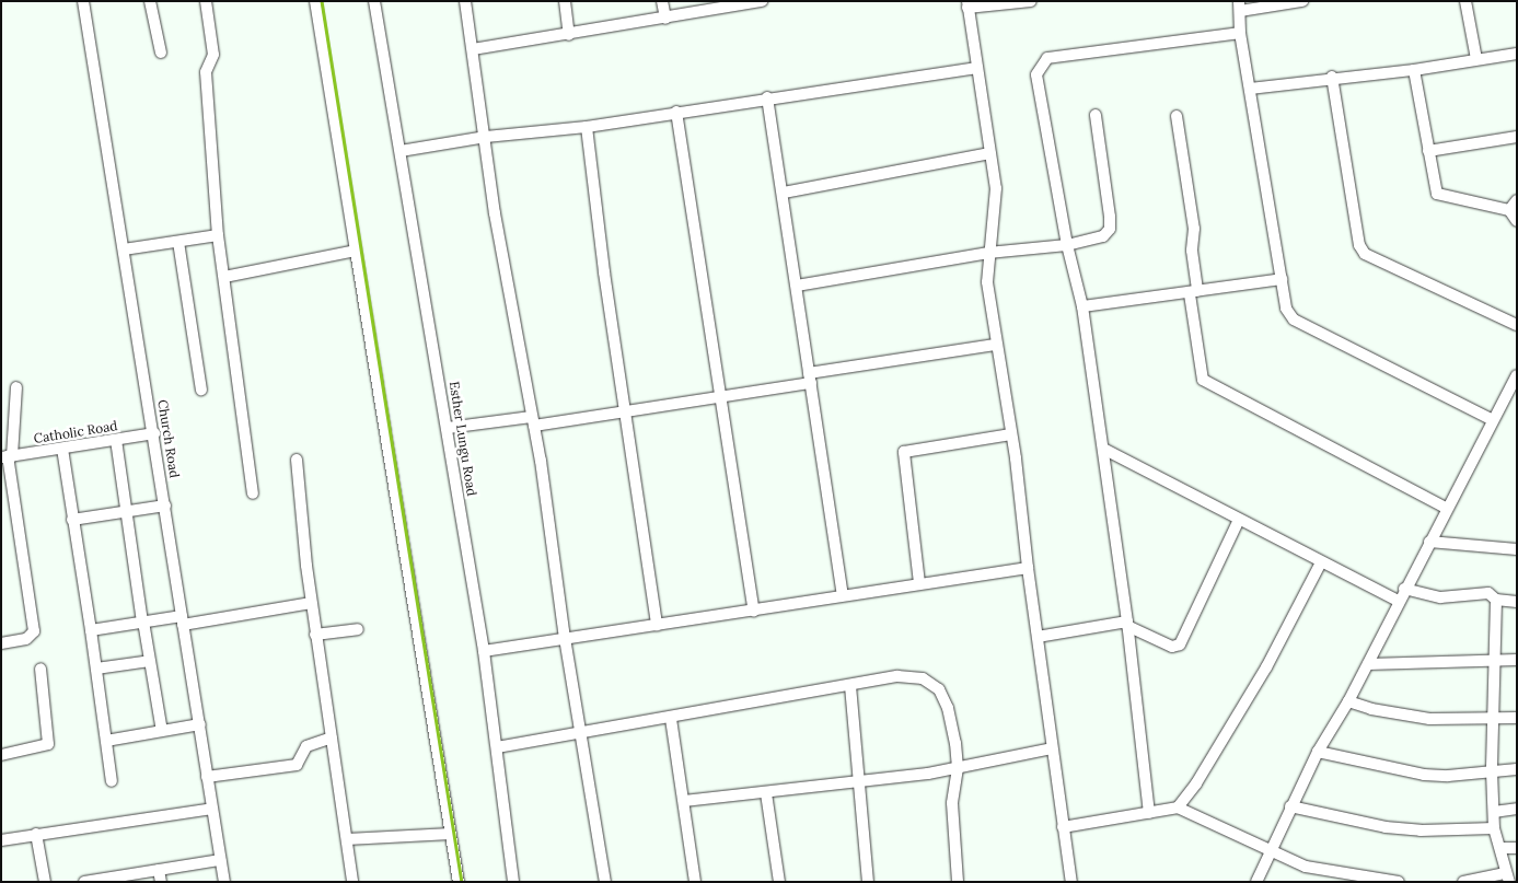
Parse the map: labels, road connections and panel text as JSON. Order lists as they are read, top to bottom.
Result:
{
  "streets": {
    "street": ["Catholic Road", "Church Road", "Esther Lungu Road"]
  },
  "crossings": [
    ["Catholic Road", "Church Road"]
  ]
}
